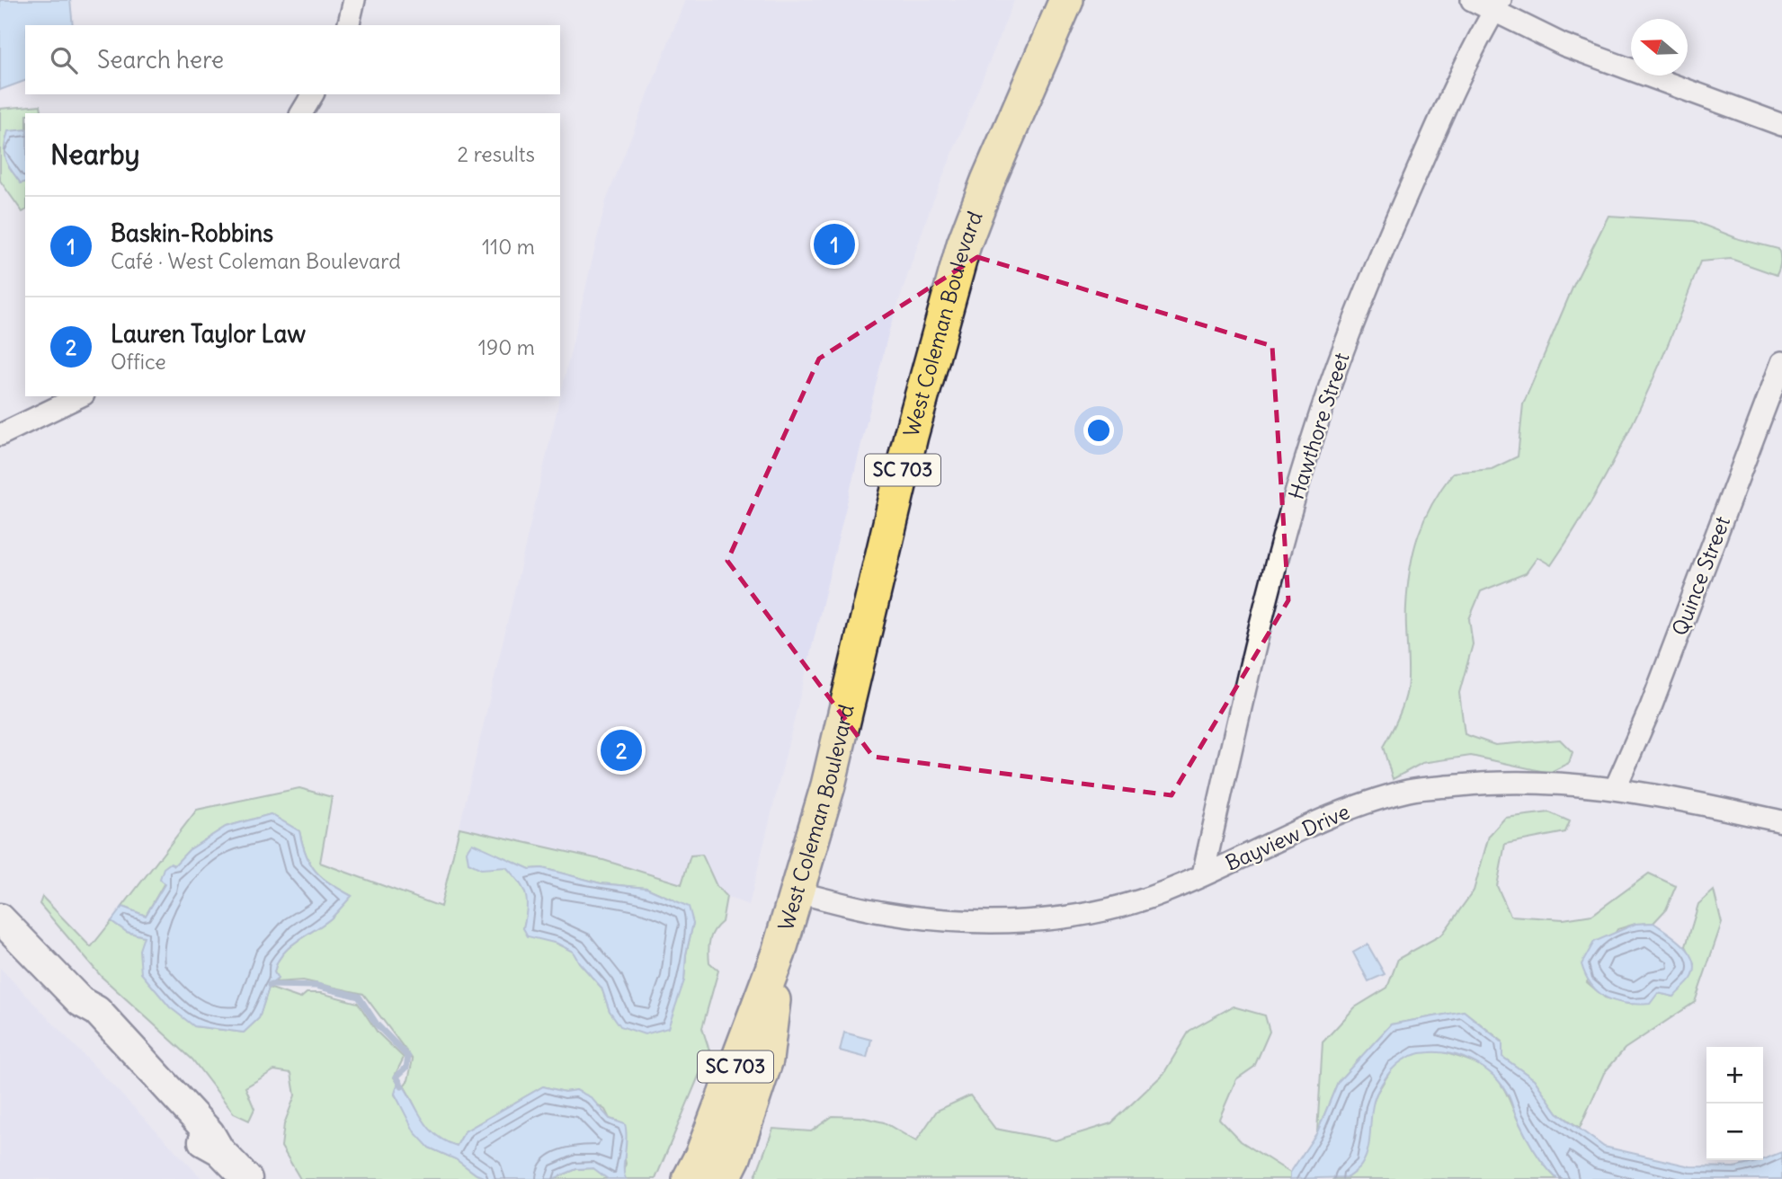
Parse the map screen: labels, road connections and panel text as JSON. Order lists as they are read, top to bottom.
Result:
{
  "streets": {
    "main road": ["West Coleman Boulevard", "SC 703"],
    "street": ["Hawthore Street", "Quince Street", "Bayview Drive"]
  },
  "crossings": [
    ["West Coleman Boulevard", "Bayview Drive"],
    ["Hawthore Street", "Bayview Drive"],
    ["Quince Street", "Bayview Drive"]
  ],
  "north": "left",
  "page": {
    "search": "Search here",
    "heading": ["Nearby", "2 results"],
    "list": [
      {
        "mark": "1",
        "name": "Baskin-Robbins",
        "note": "Café · West Coleman Boulevard",
        "value": "110 m"
      },
      {
        "mark": "2",
        "name": "Lauren Taylor Law",
        "note": "Office",
        "value": "190 m"
      }
    ],
    "pins": ["1", "2"],
    "map_buttons": ["+", "−"]
  }
}
